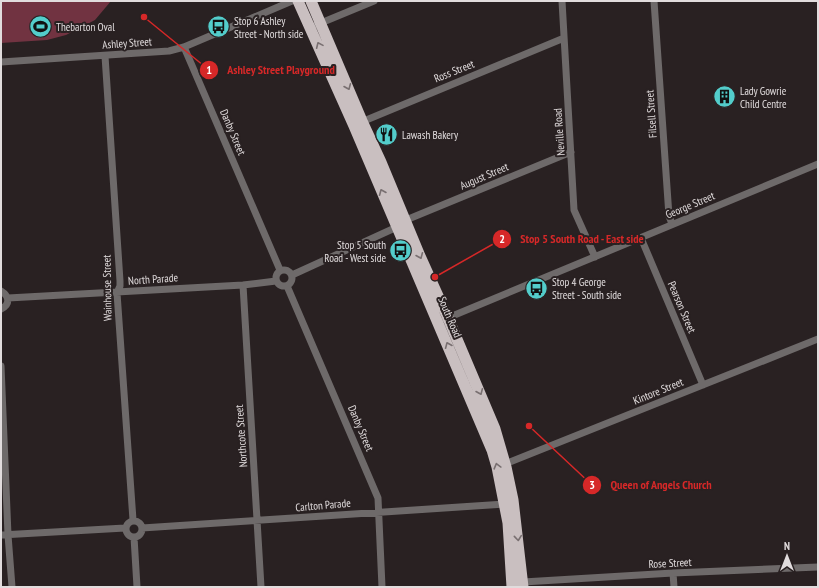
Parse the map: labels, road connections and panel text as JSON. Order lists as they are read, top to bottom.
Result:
{
  "streets": {
    "highway": ["South Road"],
    "street": [
      "Ashley Street",
      "Ross Street",
      "Filsell Street",
      "Danby Street",
      "Neville Road",
      "August Street",
      "George Street",
      "North Parade",
      "Wainhouse Street",
      "Pearson Street",
      "Kintore Street",
      "Northcote Street",
      "Carlton Parade",
      "Rose Street"
    ]
  },
  "crossings": [
    ["Ashley Street", "Danby Street"],
    ["Ashley Street", "Wainhouse Street"],
    ["Ross Street", "Neville Road"],
    ["Ross Street", "South Road"],
    ["Filsell Street", "George Street"],
    ["Danby Street", "North Parade"],
    ["Danby Street", "Carlton Parade"],
    ["Neville Road", "August Street"],
    ["Neville Road", "George Street"],
    ["August Street", "South Road"],
    ["George Street", "Pearson Street"],
    ["George Street", "South Road"],
    ["North Parade", "Wainhouse Street"],
    ["North Parade", "Northcote Street"],
    ["Wainhouse Street", "Carlton Parade"],
    ["Pearson Street", "Kintore Street"],
    ["South Road", "Kintore Street"],
    ["South Road", "Carlton Parade"],
    ["South Road", "Rose Street"],
    ["Northcote Street", "Carlton Parade"]
  ],
  "places": {
    "other": ["Ashley Street Playground", "Stop 5 South Road - East side", "Queen of Angels Church"],
    "sports": ["Thebarton Oval"],
    "bus stop": ["Stop 6 Ashley Street - North side", "Stop 5 South Road - West side", "Stop 4 George Street - South side"],
    "building": ["Lady Gowrie Child Centre"],
    "restaurant": ["Lawash Bakery"]
  },
  "north": "top"
}
